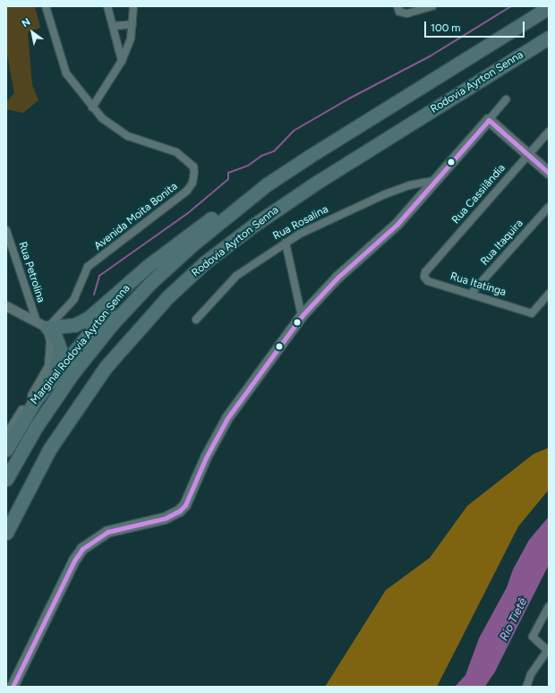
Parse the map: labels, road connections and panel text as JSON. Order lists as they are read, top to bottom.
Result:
{
  "streets": {
    "highway": ["Rodovia Ayrton Senna", "Marginal Rodovia Ayrton Senna"],
    "street": [
      "Rua Cassilândia",
      "Avenida Moita Bonita",
      "Rua Rosalina",
      "Rua Itaquira",
      "Rua Petrolina",
      "Rua Itatinga"
    ]
  },
  "crossings": [
    ["Rua Cassilândia", "Rua Itatinga"],
    ["Avenida Moita Bonita", "Rua Petrolina"],
    ["Avenida Moita Bonita", "Marginal Rodovia Ayrton Senna"],
    ["Rua Itaquira", "Rua Itatinga"],
    ["Rua Petrolina", "Marginal Rodovia Ayrton Senna"]
  ],
  "water": ["Rio Tietê"],
  "scale_bar": "100 m",
  "north": "top left"
}
